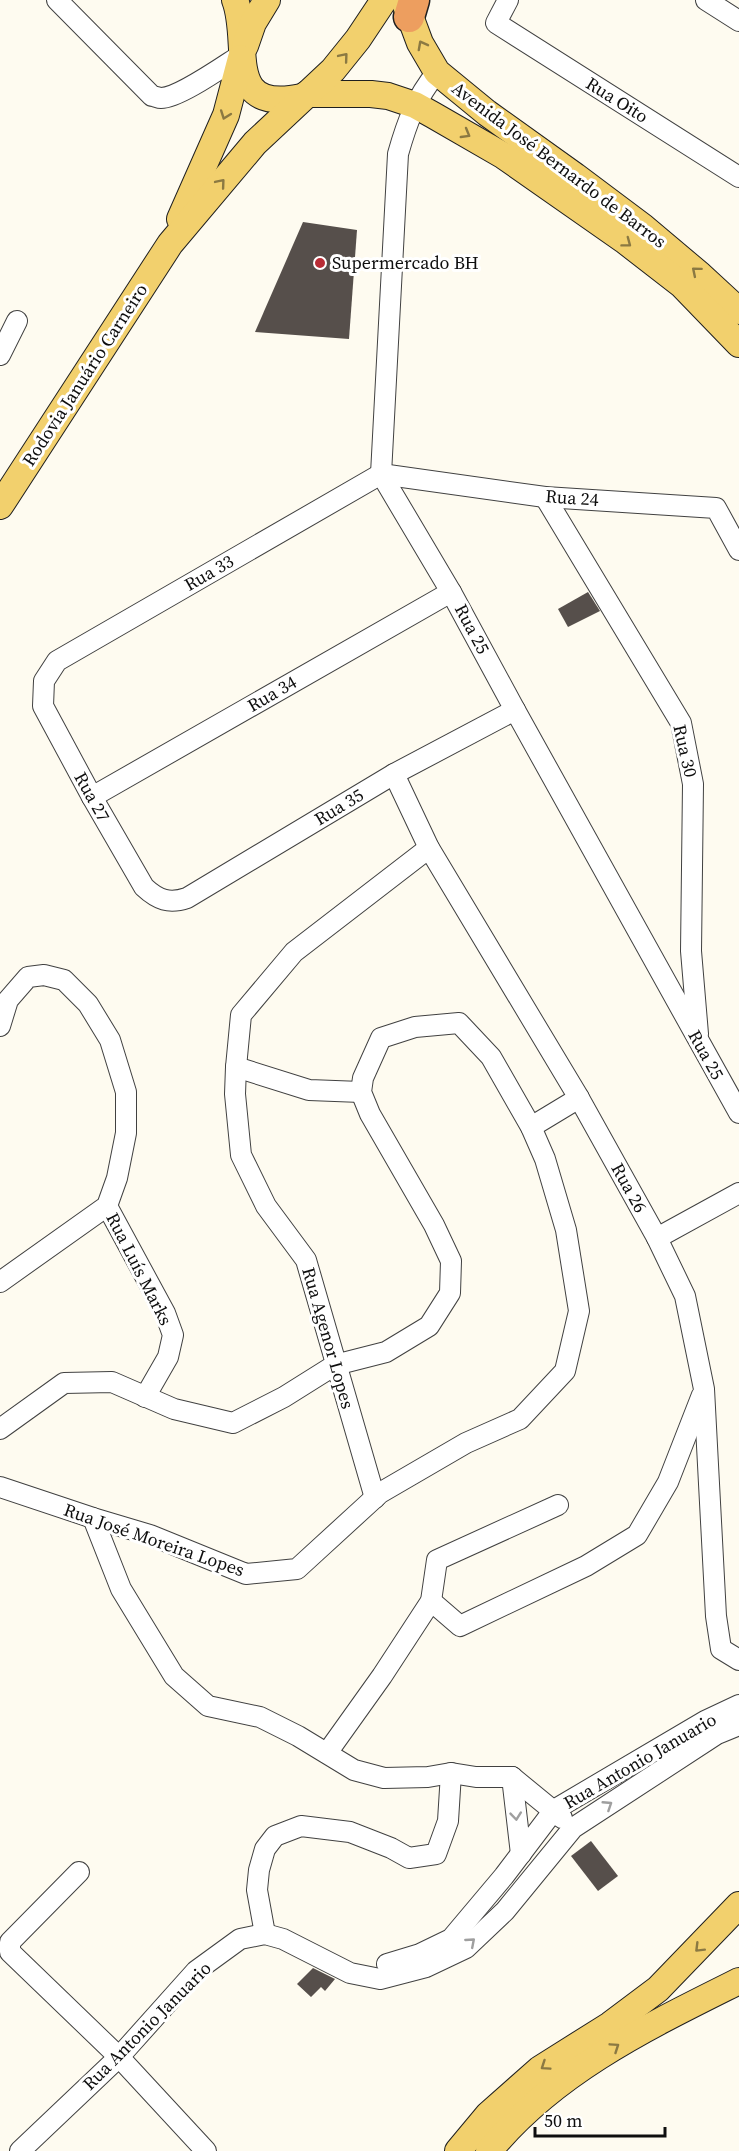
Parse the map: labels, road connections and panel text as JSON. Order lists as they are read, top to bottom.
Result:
{
  "streets": {
    "main road": ["Avenida José Bernardo de Barros", "Rodovia Januário Carneiro"],
    "street": [
      "Rua Oito",
      "Rua 24",
      "Rua 33",
      "Rua 25",
      "Rua 34",
      "Rua 30",
      "Rua 27",
      "Rua 35",
      "Rua 26",
      "Rua Luís Marks",
      "Rua Agenor Lopes",
      "Rua José Moreira Lopes",
      "Rua Antonio Januario"
    ]
  },
  "crossings": [
    ["Avenida José Bernardo de Barros", "Rodovia Januário Carneiro"],
    ["Rua 24", "Rua 33"],
    ["Rua 24", "Rua 25"],
    ["Rua 24", "Rua 30"],
    ["Rua 33", "Rua 25"],
    ["Rua 33", "Rua 27"],
    ["Rua 25", "Rua 34"],
    ["Rua 25", "Rua 30"],
    ["Rua 25", "Rua 35"],
    ["Rua 34", "Rua 27"],
    ["Rua 27", "Rua 35"],
    ["Rua 35", "Rua 26"],
    ["Rua 26", "Rua Agenor Lopes"],
    ["Rua Agenor Lopes", "Rua José Moreira Lopes"]
  ],
  "places": ["Supermercado BH"],
  "scale_bar": "50 m"
}
